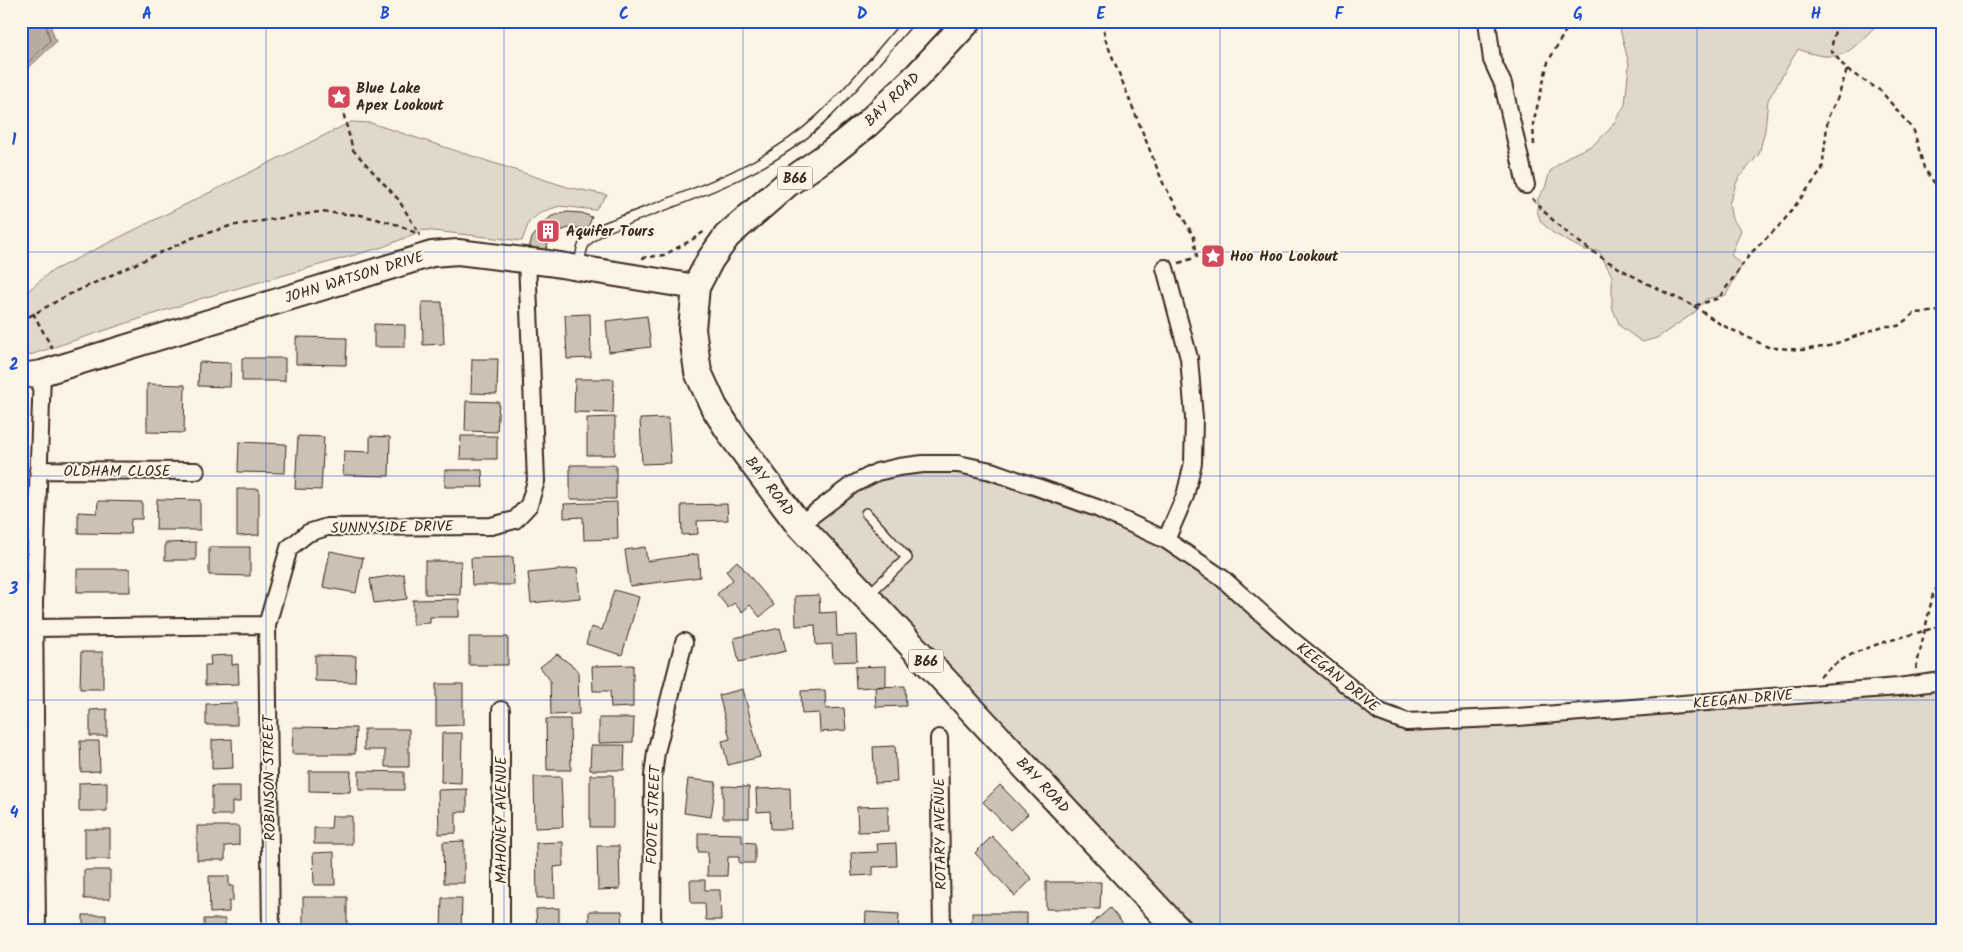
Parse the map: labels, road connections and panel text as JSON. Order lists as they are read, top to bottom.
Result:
{
  "streets": {
    "main road": ["BAY ROAD", "B66"],
    "street": [
      "JOHN WATSON DRIVE",
      "OLDHAM CLOSE",
      "SUNNYSIDE DRIVE",
      "KEEGAN DRIVE",
      "ROBINSON STREET",
      "FOOTE STREET",
      "MAHONEY AVENUE",
      "ROTARY AVENUE"
    ]
  },
  "crossings": [
    ["BAY ROAD", "JOHN WATSON DRIVE"],
    ["BAY ROAD", "KEEGAN DRIVE"],
    ["JOHN WATSON DRIVE", "SUNNYSIDE DRIVE"],
    ["SUNNYSIDE DRIVE", "ROBINSON STREET"]
  ],
  "places": {
    "place": ["Blue Lake Apex Lookout", "Hoo Hoo Lookout"],
    "building": ["Aquifer Tours"]
  },
  "grid": {
    "columns": [
      "A",
      "B",
      "C",
      "D",
      "E",
      "F",
      "G",
      "H"
    ],
    "rows": [
      "1",
      "2",
      "3",
      "4"
    ]
  }
}
